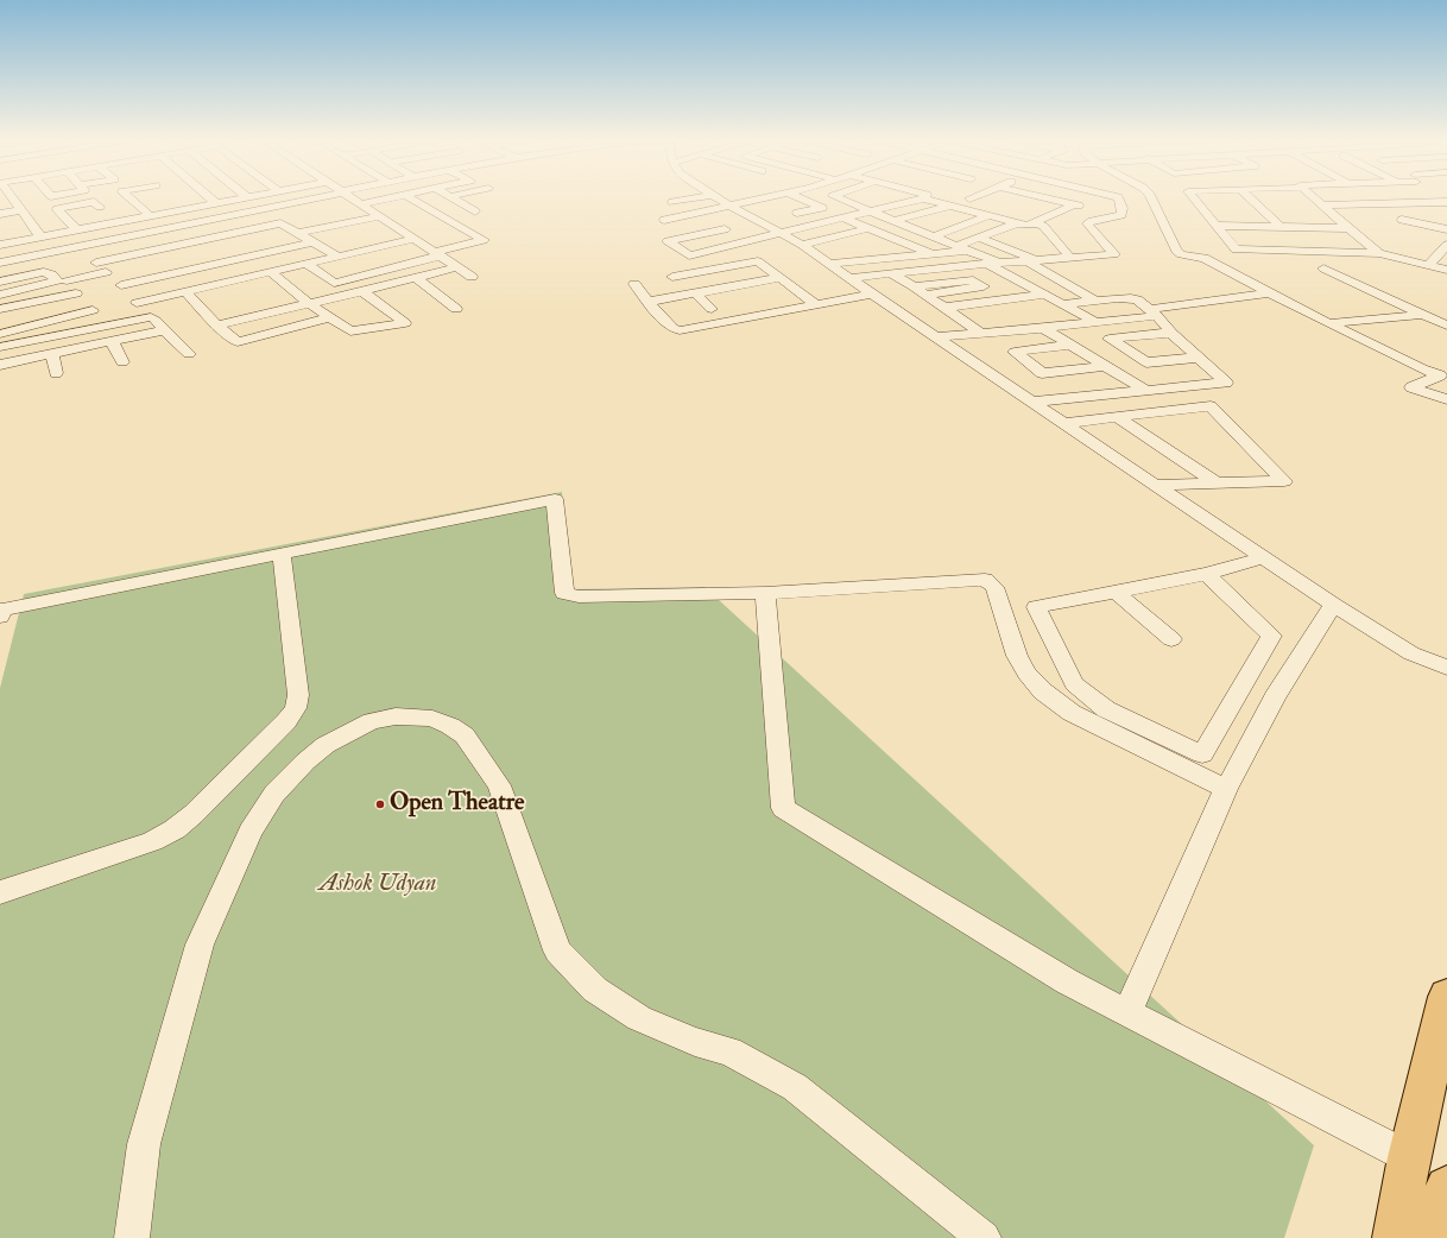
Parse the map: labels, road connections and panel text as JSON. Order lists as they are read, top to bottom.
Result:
{
  "parks": ["Ashok Udyan"],
  "places": ["Open Theatre"]
}
